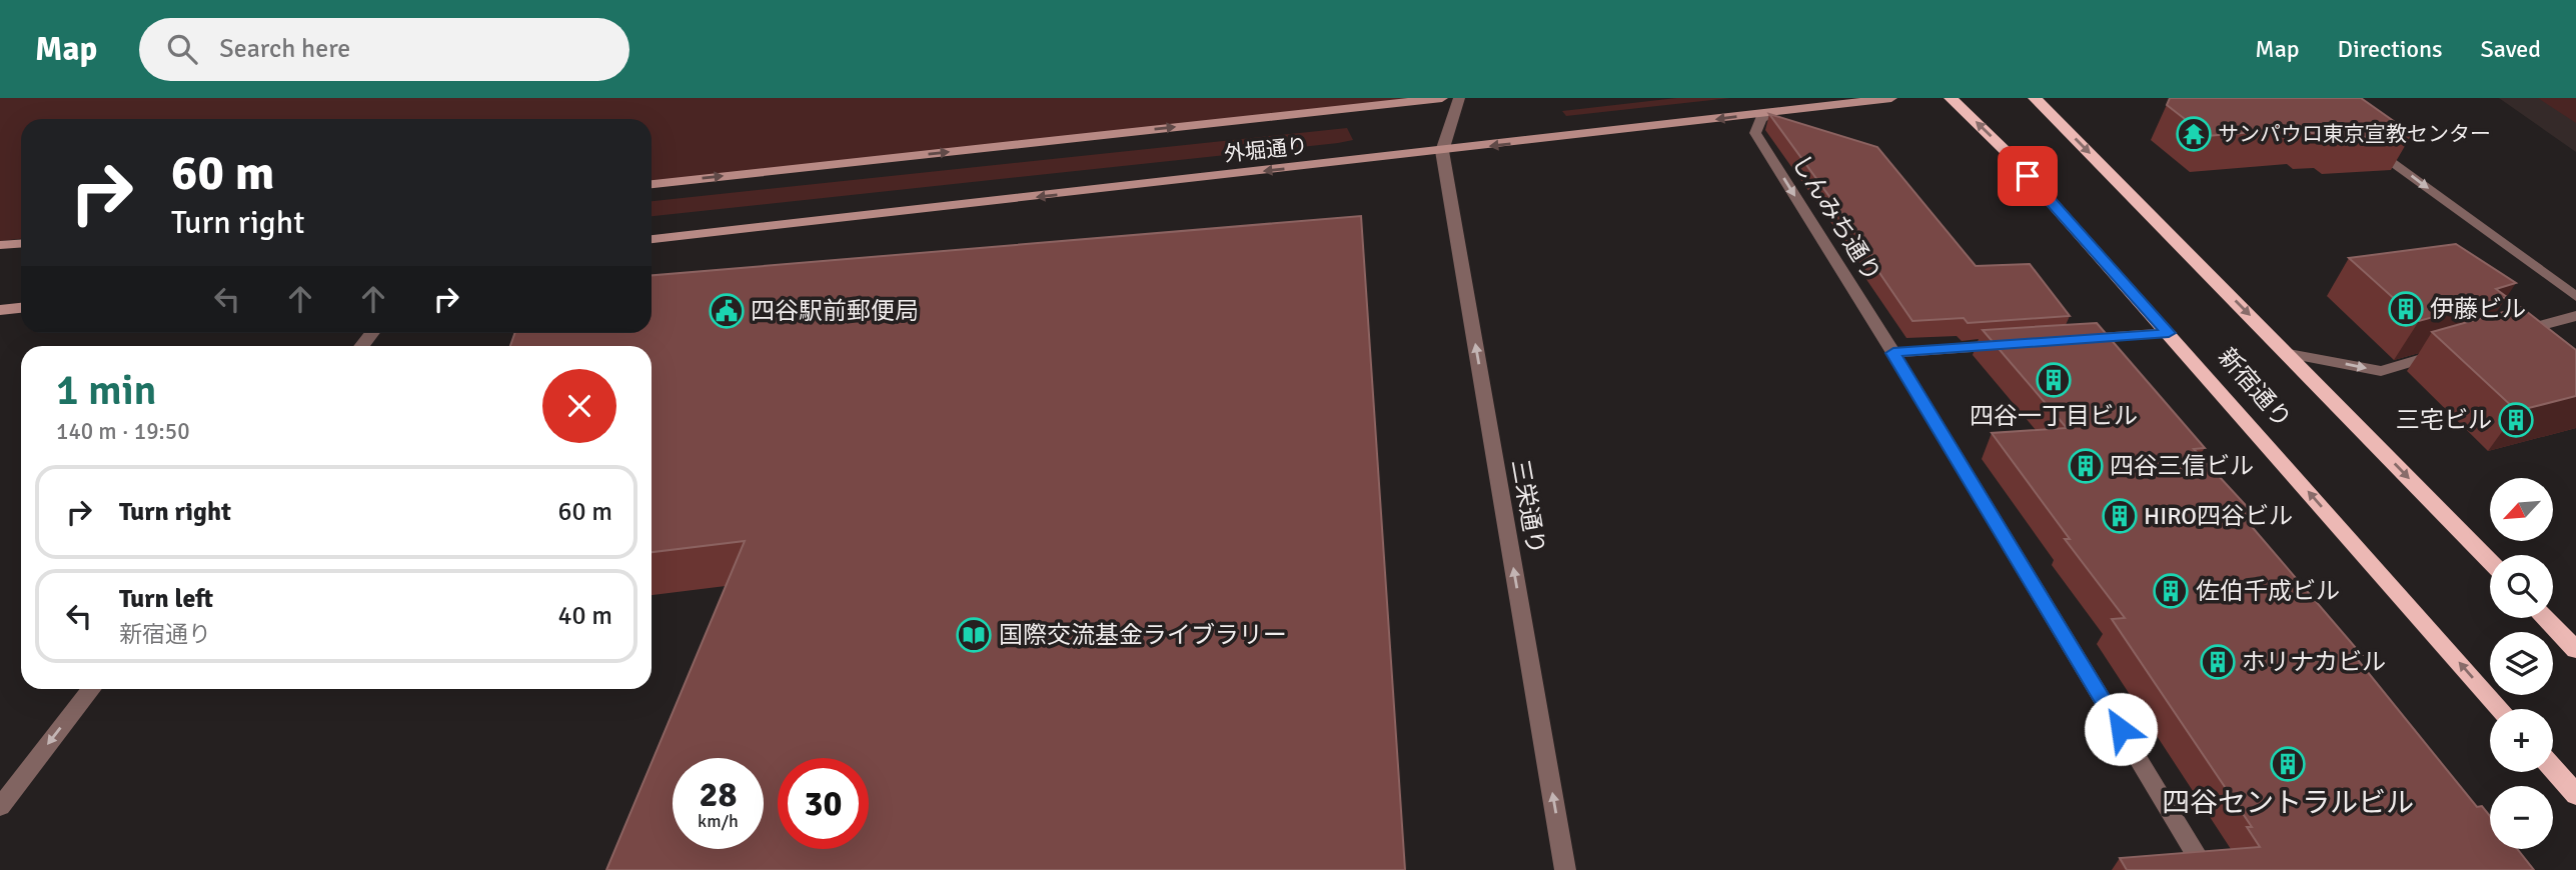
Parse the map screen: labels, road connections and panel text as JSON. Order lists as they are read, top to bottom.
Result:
{
  "streets": {
    "highway": ["新宿通り"],
    "main road": ["外堀通り"],
    "street": ["しんみち通り", "三栄通り"]
  },
  "crossings": [
    ["外堀通り", "しんみち通り"],
    ["外堀通り", "三栄通り"]
  ],
  "one_way": ["しんみち通り", "三栄通り"],
  "places": {
    "temple": ["サンパウロ東京宣教センター"],
    "building": [
      "伊藤ビル",
      "四谷一丁目ビル",
      "三宅ビル",
      "四谷三信ビル",
      "HIRO四谷ビル",
      "佐伯千成ビル",
      "ホリナカビル",
      "四谷セントラルビル"
    ],
    "public building": ["四谷駅前郵便局"],
    "library": ["国際交流基金ライブラリー"]
  },
  "north": "bottom left",
  "page": {
    "header": "Map",
    "search": "Search here",
    "nav": ["Map", "Directions", "Saved"],
    "turn": ["60 m", "Turn right"],
    "heading": ["1 min", "140 m · 19:50"],
    "list": [
      {
        "name": "Turn right",
        "value": "60 m"
      },
      {
        "name": "Turn left",
        "note": "新宿通り",
        "value": "40 m"
      }
    ],
    "map_buttons": ["+", "−"],
    "speed": "28 km/h",
    "limit": "30"
  }
}
